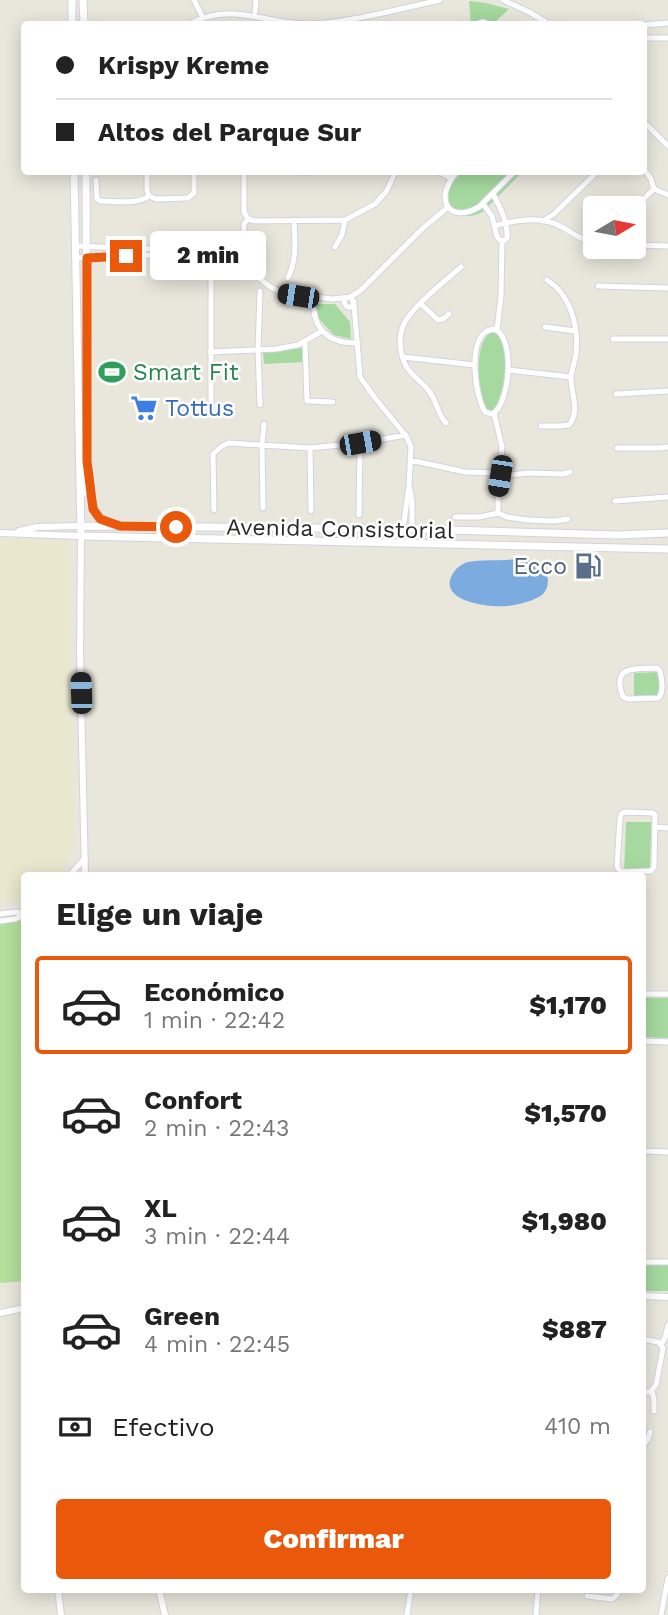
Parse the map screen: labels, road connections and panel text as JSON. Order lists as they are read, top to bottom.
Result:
{
  "streets": {
    "main road": ["Avenida Consistorial"]
  },
  "places": {
    "sports": ["Smart Fit"],
    "supermarket": ["Tottus"],
    "fuel station": ["Ecco"]
  },
  "north": "right",
  "page": {
    "banner": ["Krispy Kreme", "Altos del Parque Sur"],
    "bubble": "2 min",
    "heading": "Elige un viaje",
    "list": [
      {
        "name": "Económico",
        "note": "1 min · 22:42",
        "value": "$1,170"
      },
      {
        "name": "Confort",
        "note": "2 min · 22:43",
        "value": "$1,570"
      },
      {
        "name": "XL",
        "note": "3 min · 22:44",
        "value": "$1,980"
      },
      {
        "name": "Green",
        "note": "4 min · 22:45",
        "value": "$887"
      }
    ],
    "pay": ["Efectivo", "410 m"],
    "buttons": "Confirmar"
  }
}
